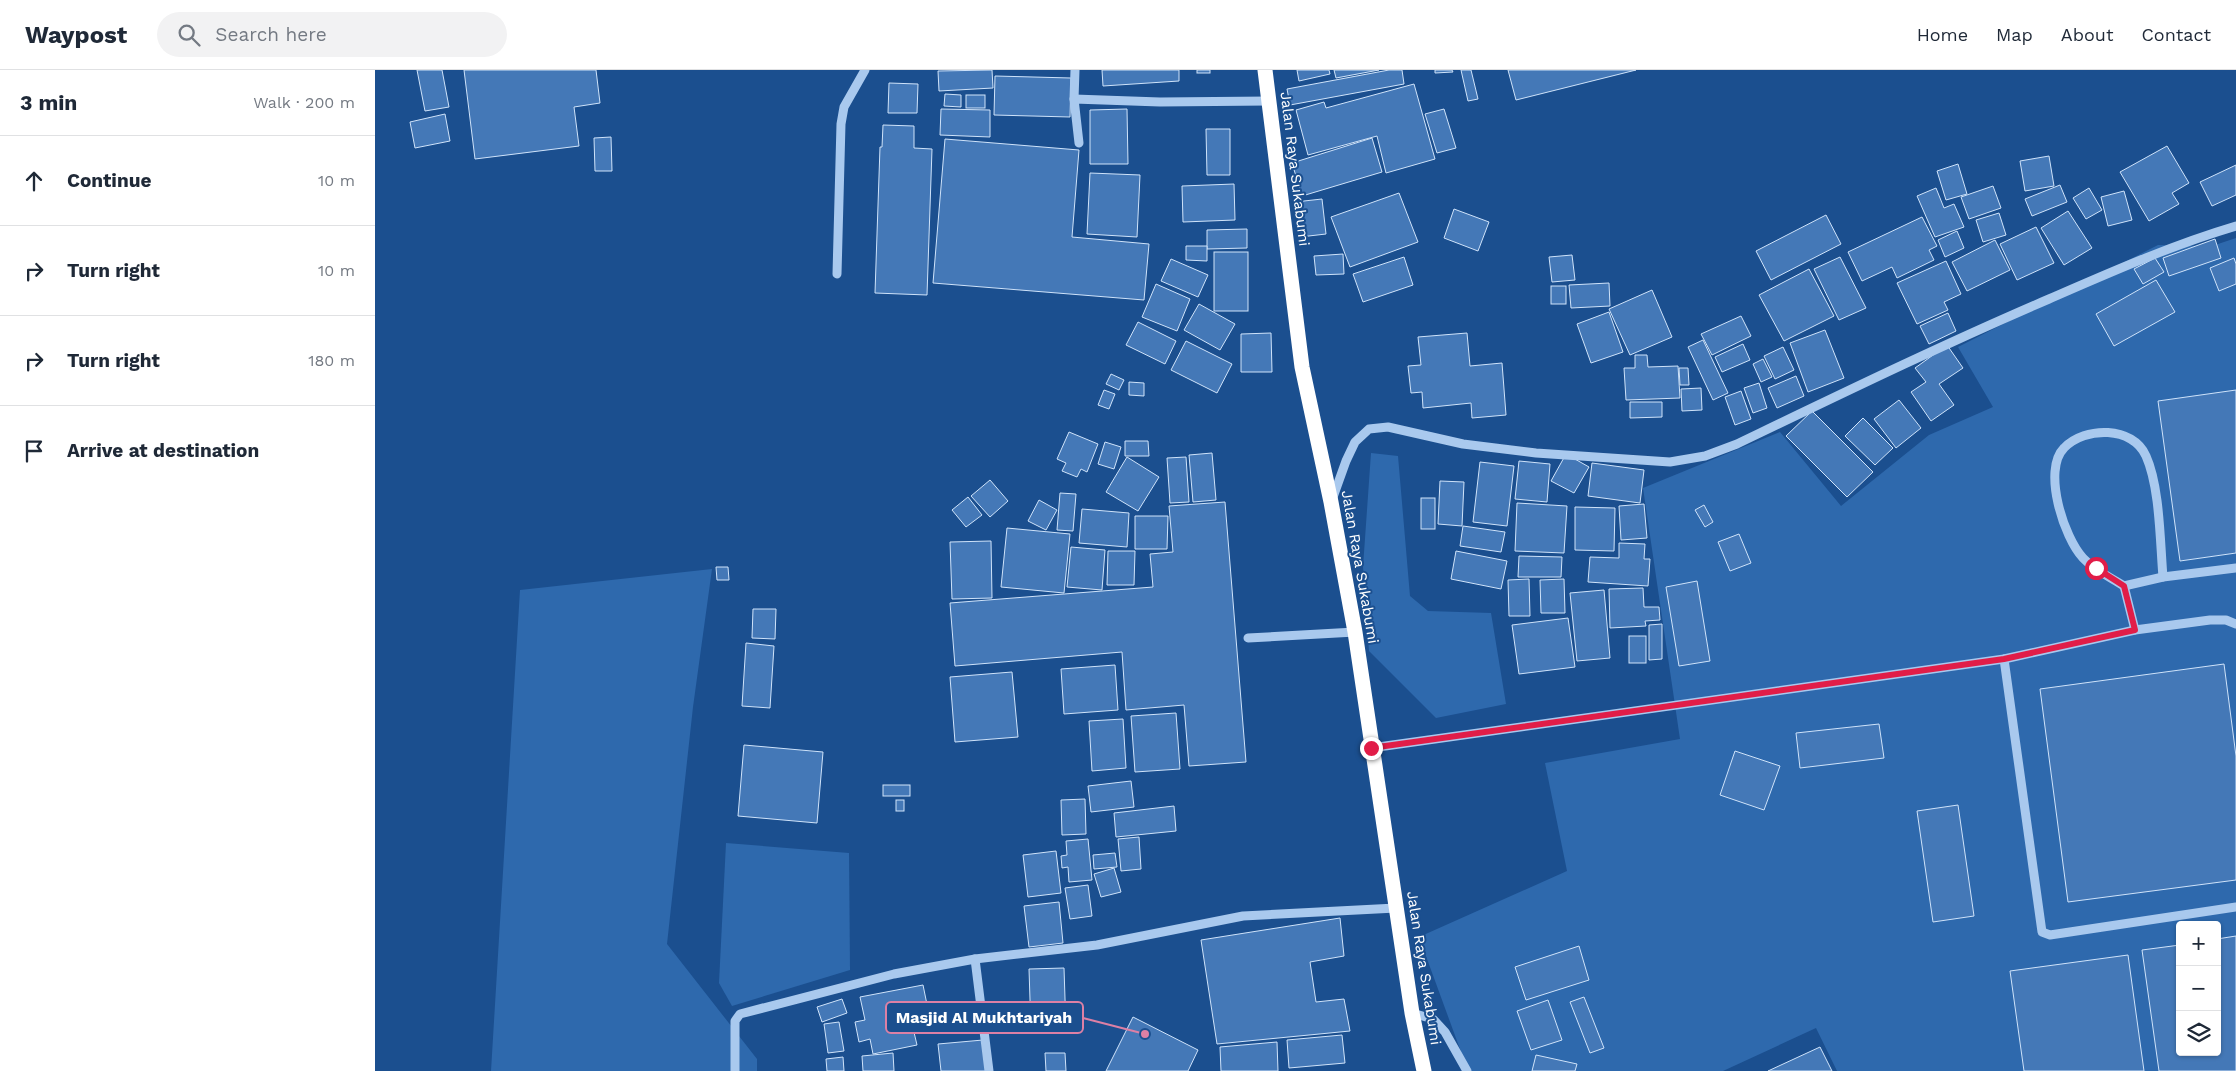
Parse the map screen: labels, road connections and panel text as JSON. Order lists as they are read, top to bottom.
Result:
{
  "streets": {
    "highway": ["Jalan Raya Sukabumi"]
  },
  "places": ["Masjid Al Mukhtariyah"],
  "page": {
    "header": "Waypost",
    "search": "Search here",
    "nav": [
      "Home",
      "Map",
      "About",
      "Contact"
    ],
    "heading": ["3 min", "Walk · 200 m"],
    "list": [
      ["Continue", "10 m"],
      ["Turn right", "10 m"],
      ["Turn right", "180 m"],
      "Arrive at destination"
    ],
    "map_buttons": ["+", "−"]
  }
}
